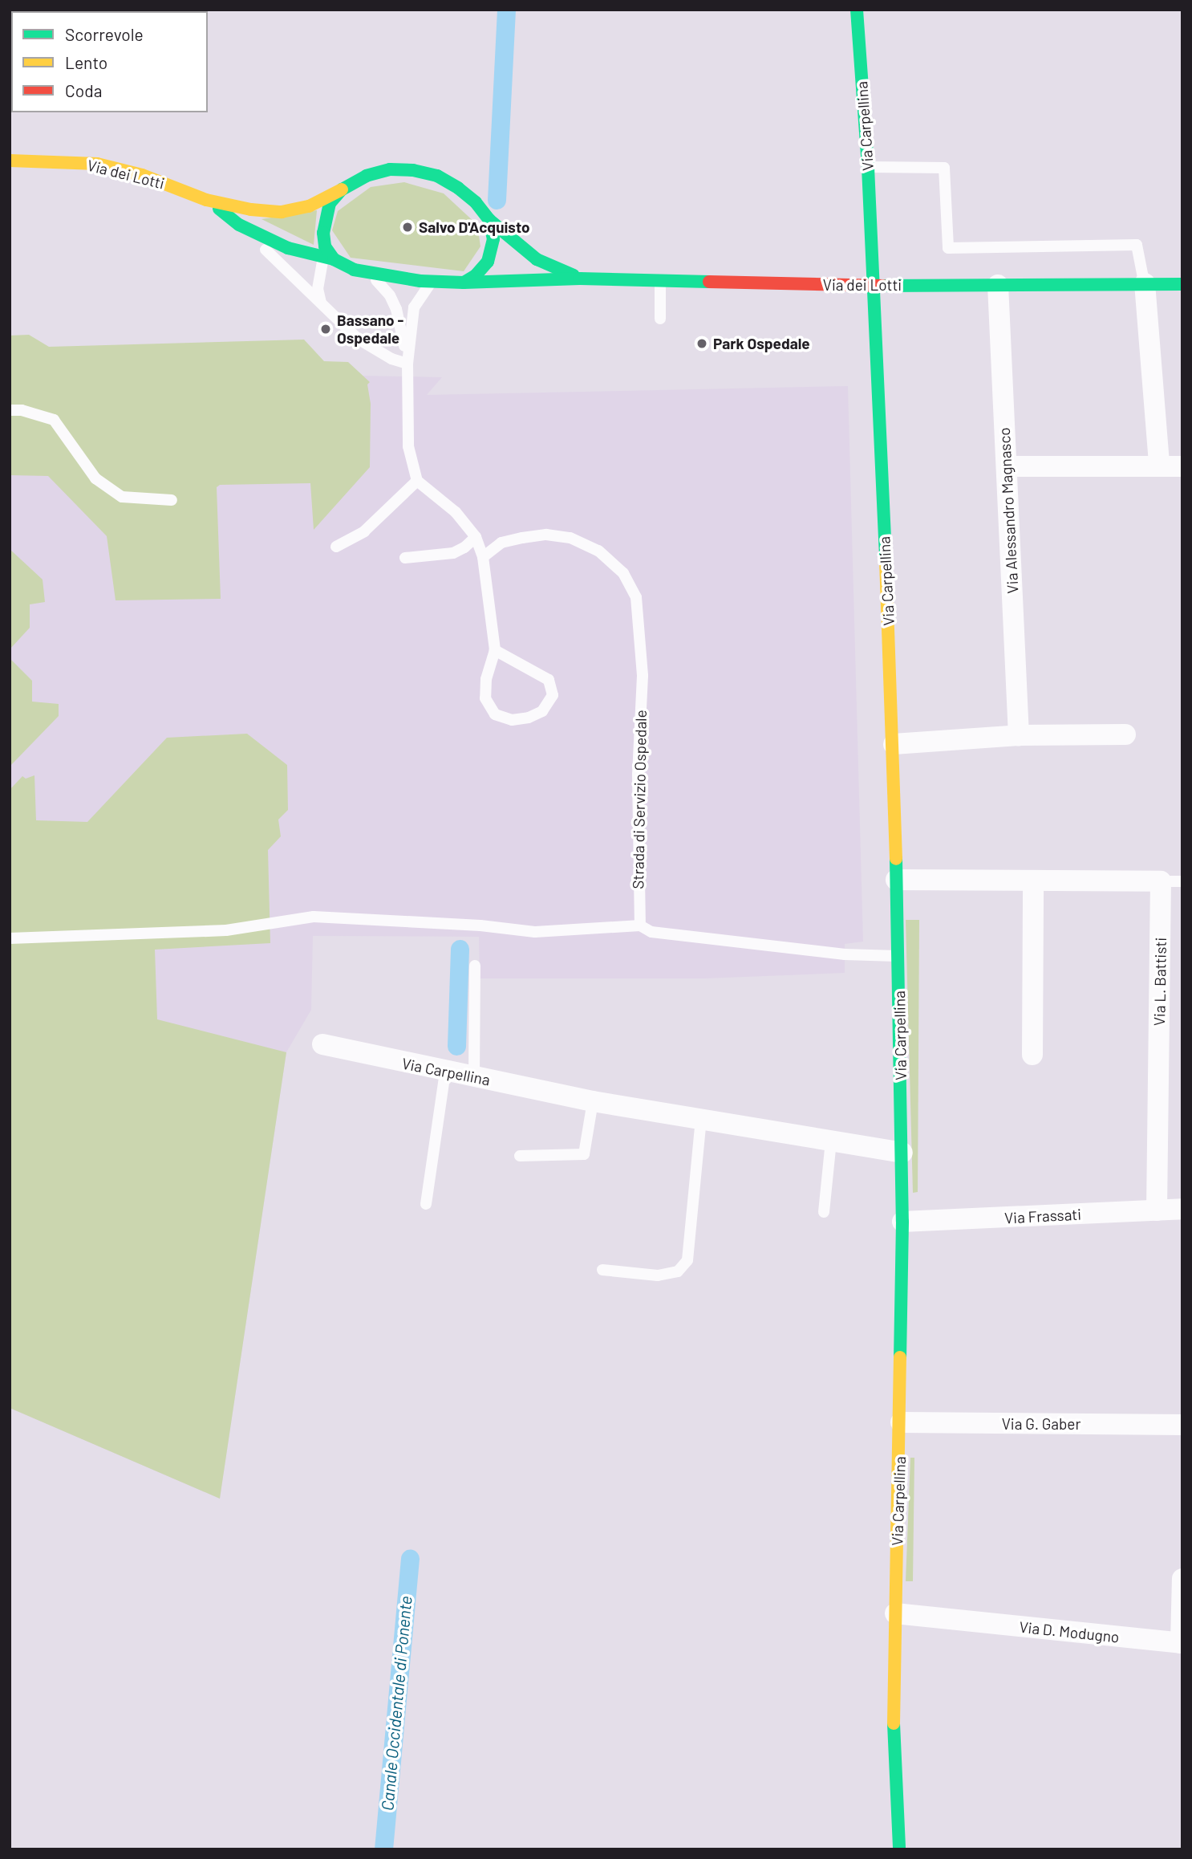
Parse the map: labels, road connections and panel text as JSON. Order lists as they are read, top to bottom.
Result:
{
  "streets": {
    "street": [
      "Via Carpellina",
      "Via dei Lotti",
      "Via Alessandro Magnasco",
      "Via L. Battisti",
      "Via Frassati",
      "Via G. Gaber",
      "Via D. Modugno"
    ],
    "lane": ["Strada di Servizio Ospedale"]
  },
  "crossings": [
    ["Via Carpellina", "Via dei Lotti"],
    ["Via Carpellina", "Via Frassati"],
    ["Via Carpellina", "Via G. Gaber"],
    ["Via Carpellina", "Via D. Modugno"],
    ["Via dei Lotti", "Via Alessandro Magnasco"],
    ["Via L. Battisti", "Via Frassati"]
  ],
  "water": ["Canale Occidentale di Ponente"],
  "places": ["Salvo D'Acquisto", "Bassano - Ospedale", "Park Ospedale"],
  "legend": ["Scorrevole", "Lento", "Coda"]
}
